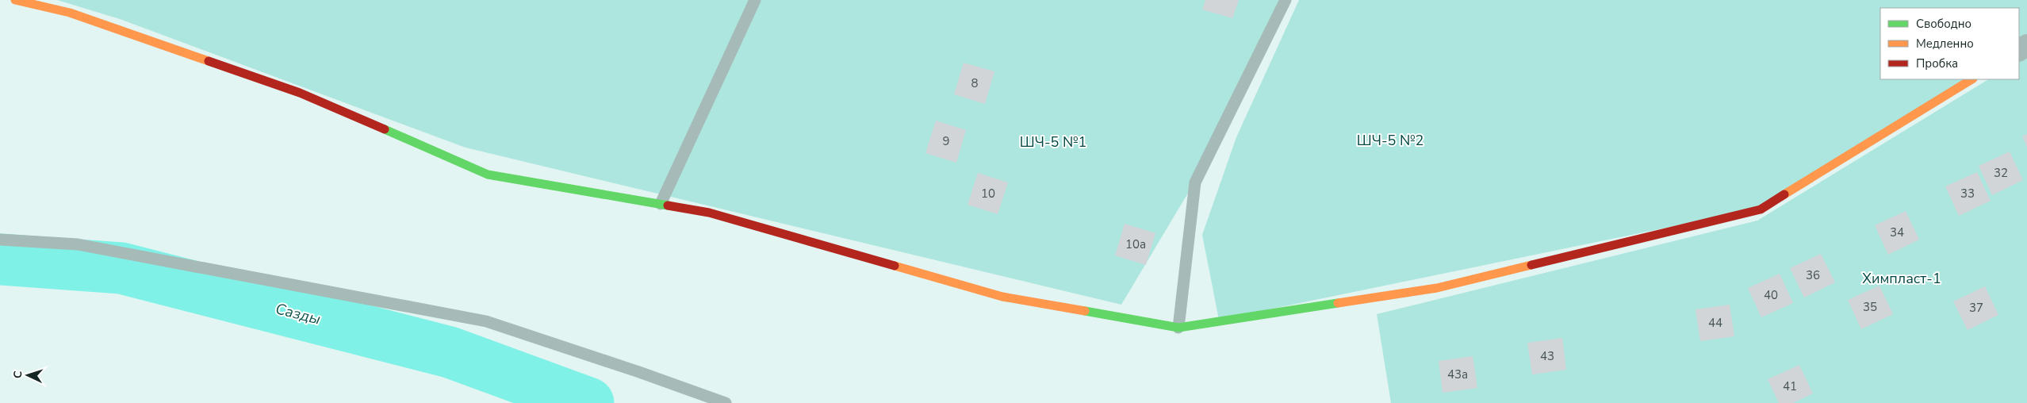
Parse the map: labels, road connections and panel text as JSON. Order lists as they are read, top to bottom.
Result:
{
  "water": ["Сазды"],
  "parks": ["ШЧ-5 №2", "ШЧ-5 №1", "Химпласт-1"],
  "house_numbers": [
    "8",
    "9",
    "32",
    "10",
    "33",
    "34",
    "10а",
    "36",
    "40",
    "35",
    "37",
    "44",
    "43",
    "43а",
    "41"
  ],
  "legend": ["Свободно", "Медленно", "Пробка"],
  "north": "left"
}
